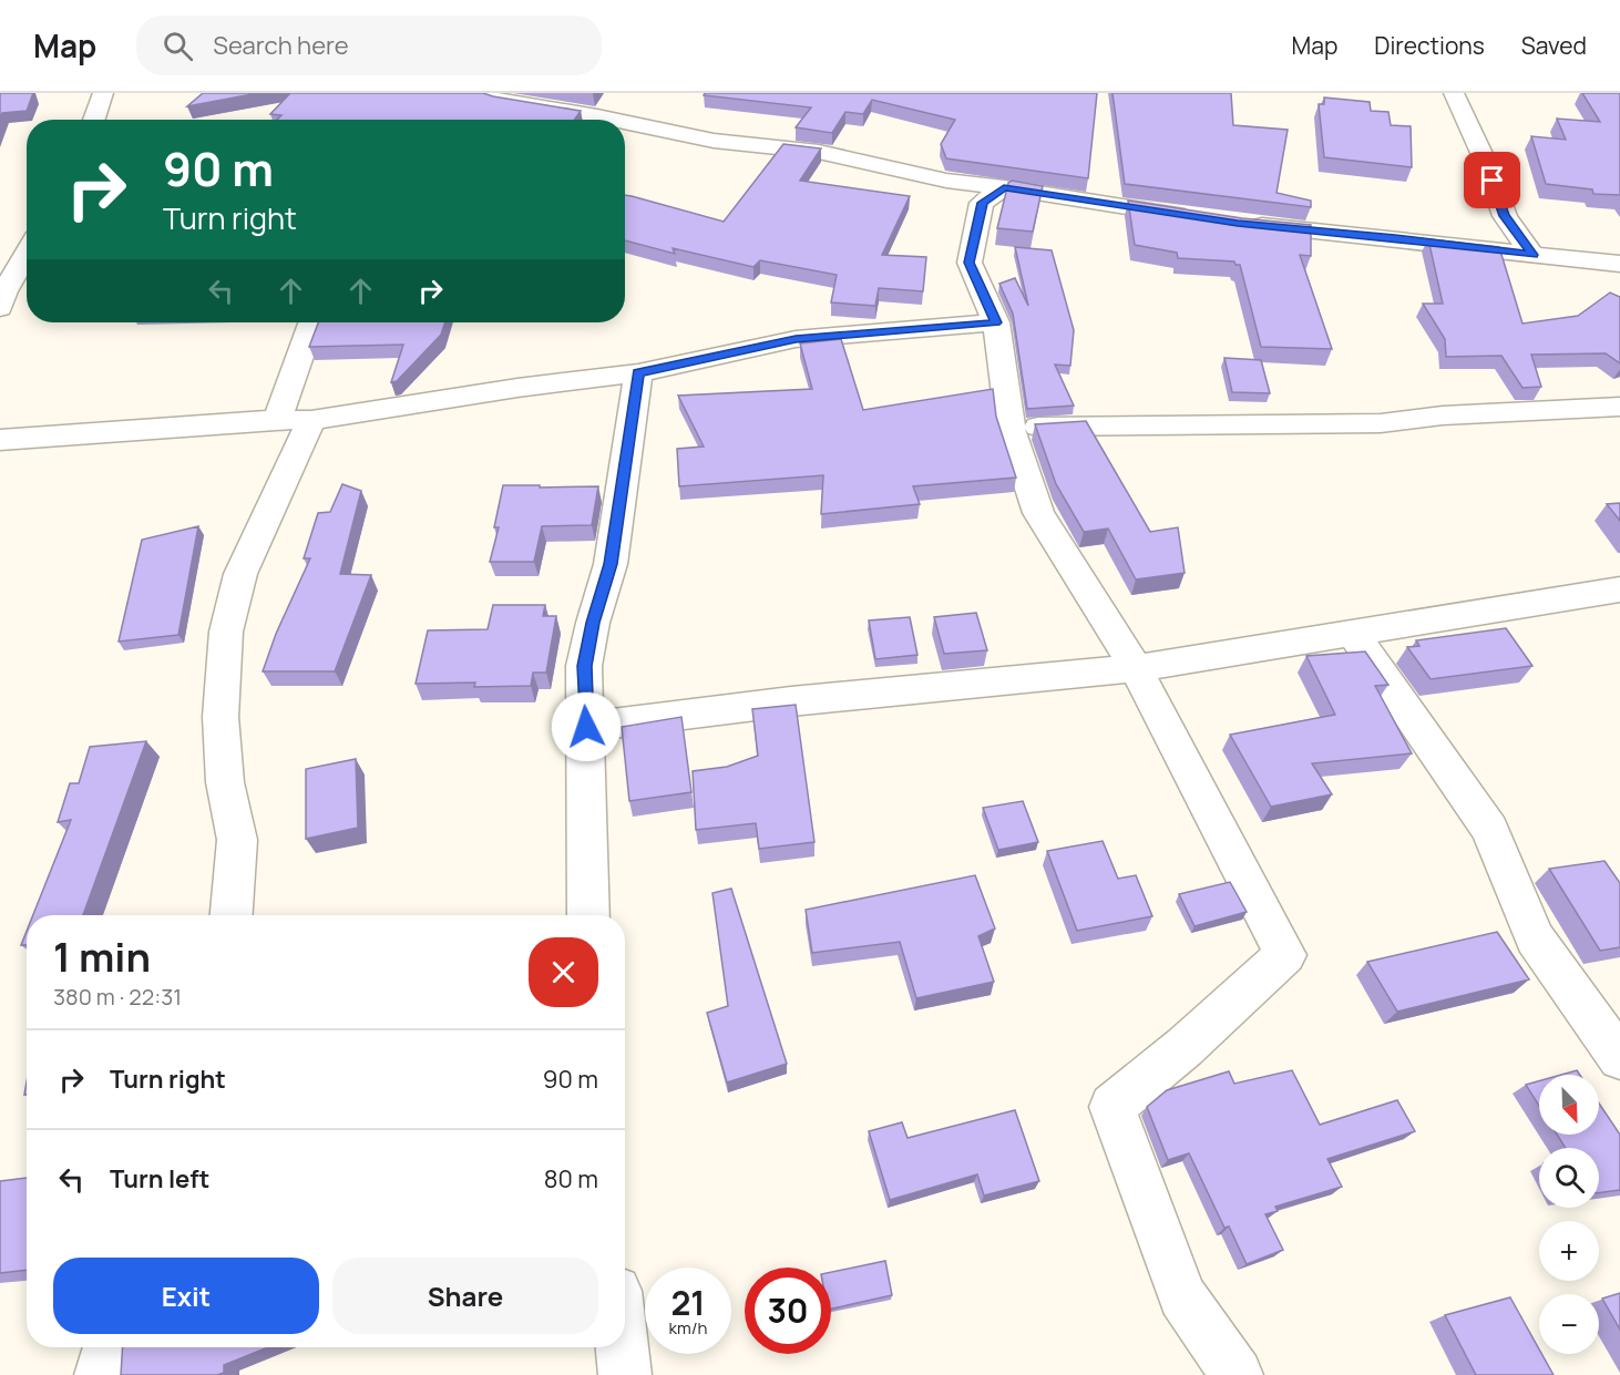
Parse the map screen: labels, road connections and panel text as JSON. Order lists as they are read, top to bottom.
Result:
{
  "north": "bottom right",
  "page": {
    "header": "Map",
    "search": "Search here",
    "nav": ["Map", "Directions", "Saved"],
    "turn": ["90 m", "Turn right"],
    "heading": ["1 min", "380 m · 22:31"],
    "list": [
      {
        "name": "Turn right",
        "value": "90 m"
      },
      {
        "name": "Turn left",
        "value": "80 m"
      }
    ],
    "map_buttons": ["+", "−"],
    "buttons": ["Exit", "Share"],
    "speed": "21 km/h",
    "limit": "30"
  }
}
